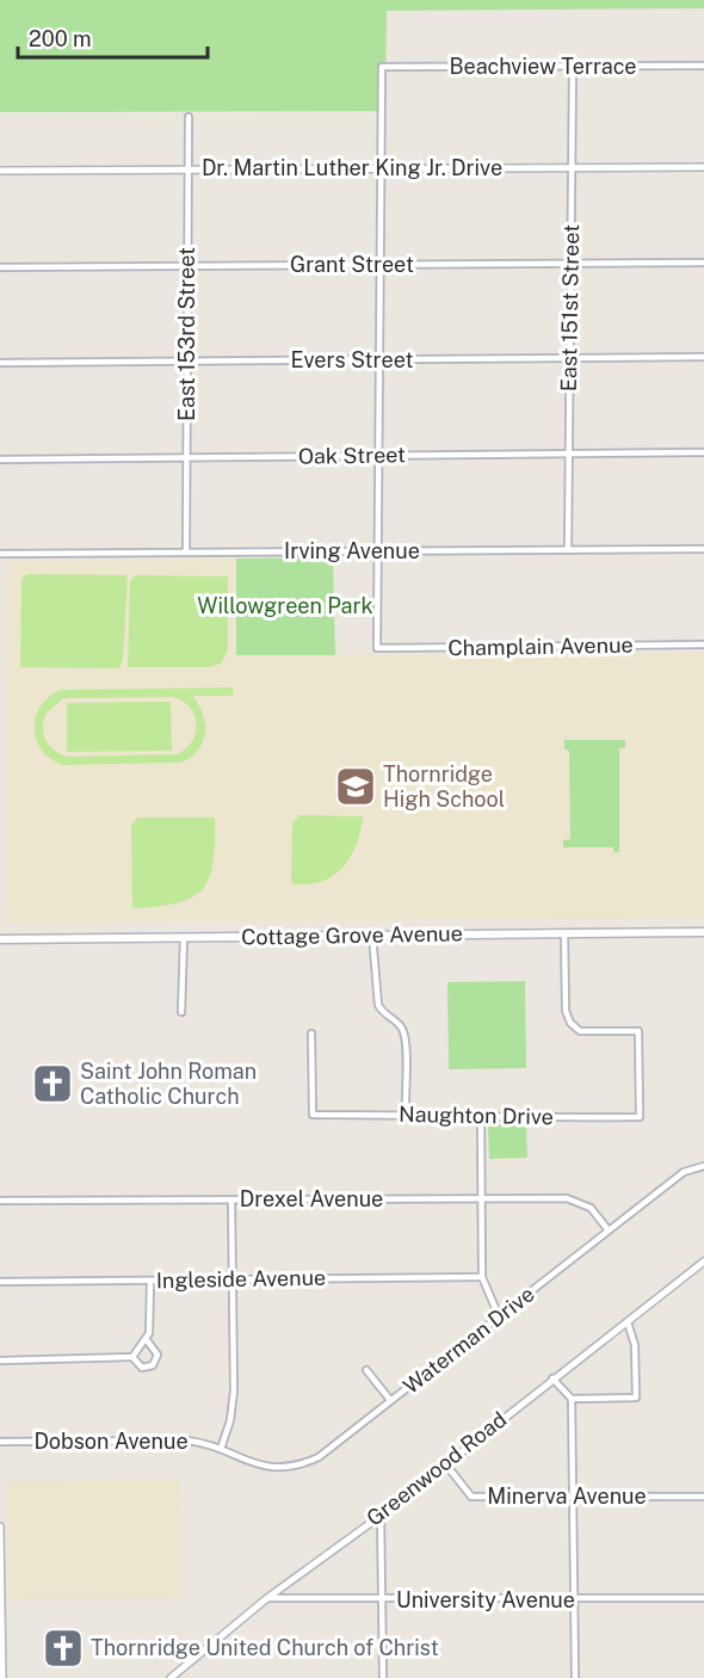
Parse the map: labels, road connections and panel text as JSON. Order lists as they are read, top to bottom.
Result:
{
  "streets": {
    "main road": ["Cottage Grove Avenue"],
    "street": [
      "Beachview Terrace",
      "Dr. Martin Luther King Jr. Drive",
      "Grant Street",
      "East 151st Street",
      "East 153rd Street",
      "Evers Street",
      "Oak Street",
      "Irving Avenue",
      "Champlain Avenue",
      "Naughton Drive",
      "Drexel Avenue",
      "Ingleside Avenue",
      "Waterman Drive",
      "Dobson Avenue",
      "Greenwood Road",
      "Minerva Avenue",
      "University Avenue"
    ]
  },
  "crossings": [
    ["Beachview Terrace", "Dr. Martin Luther King Jr. Drive"],
    ["Beachview Terrace", "East 151st Street"],
    ["Dr. Martin Luther King Jr. Drive", "East 151st Street"],
    ["Dr. Martin Luther King Jr. Drive", "East 153rd Street"],
    ["Grant Street", "East 151st Street"],
    ["Grant Street", "East 153rd Street"],
    ["East 151st Street", "Evers Street"],
    ["East 151st Street", "Oak Street"],
    ["East 151st Street", "Irving Avenue"],
    ["East 153rd Street", "Evers Street"],
    ["East 153rd Street", "Oak Street"],
    ["East 153rd Street", "Irving Avenue"],
    ["Irving Avenue", "Champlain Avenue"],
    ["Cottage Grove Avenue", "Naughton Drive"],
    ["Drexel Avenue", "Waterman Drive"],
    ["Waterman Drive", "Dobson Avenue"],
    ["Greenwood Road", "Minerva Avenue"],
    ["Greenwood Road", "University Avenue"]
  ],
  "parks": ["Willowgreen Park"],
  "places": {
    "school or university": ["Thornridge High School"],
    "church": ["Saint John Roman Catholic Church", "Thornridge United Church of Christ"]
  },
  "scale_bar": "200 m"
}
